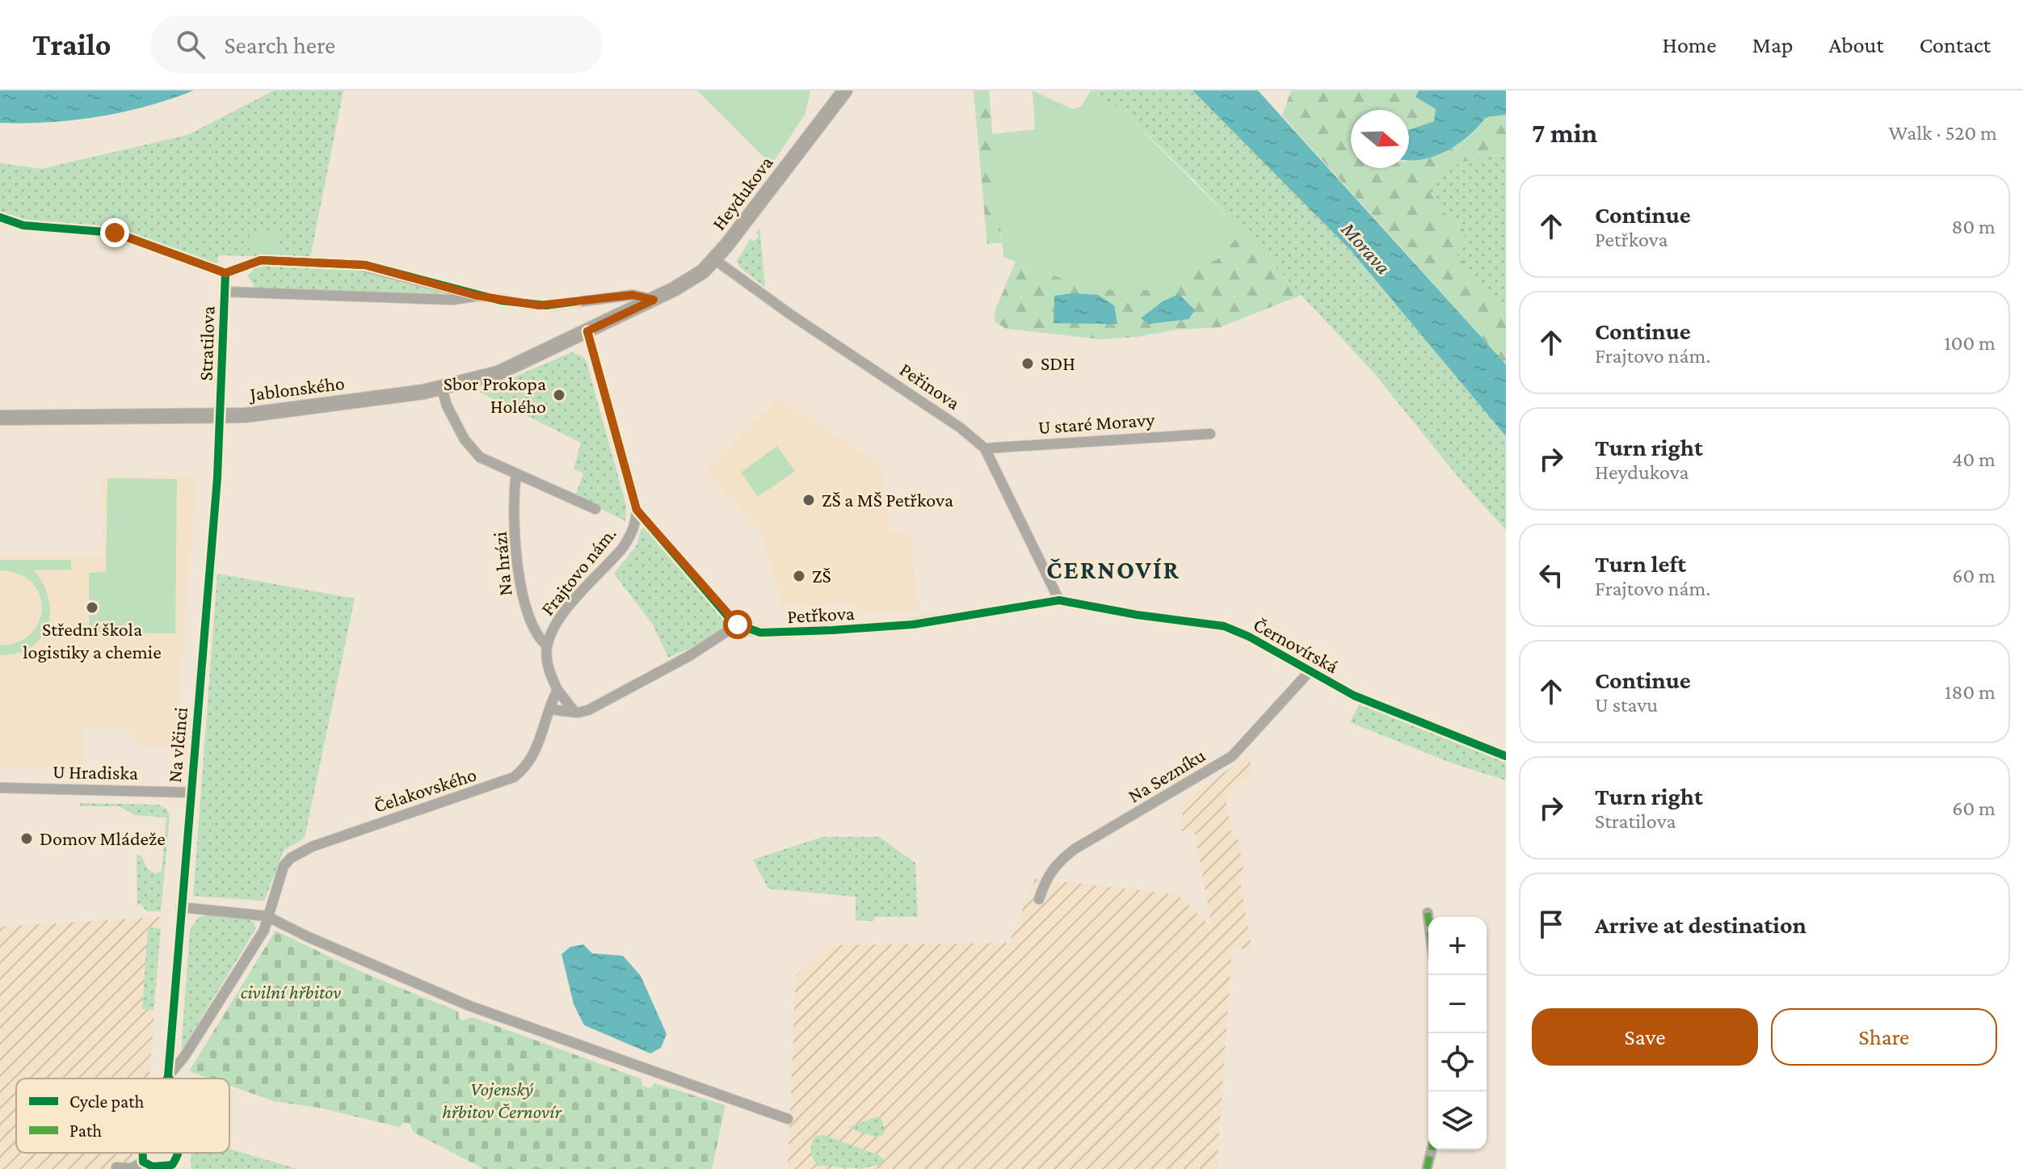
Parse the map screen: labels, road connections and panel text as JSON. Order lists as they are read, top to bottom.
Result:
{
  "streets": {
    "street": [
      "Heydukova",
      "Stratilova",
      "Peřinova",
      "Jablonského",
      "U staré Moravy",
      "Na hrázi",
      "Frajtovo nám.",
      "Petřkova",
      "Černovírská",
      "Na vlčinci",
      "U Hradiska",
      "Na Sezníku",
      "Čelakovského"
    ]
  },
  "crossings": [
    ["Heydukova", "Peřinova"],
    ["Heydukova", "Jablonského"],
    ["Stratilova", "Jablonského"],
    ["Stratilova", "Na vlčinci"],
    ["Peřinova", "U staré Moravy"],
    ["Peřinova", "Petřkova"],
    ["Peřinova", "Černovírská"],
    ["Jablonského", "Frajtovo nám."],
    ["Jablonského", "Na vlčinci"],
    ["Na hrázi", "Frajtovo nám."],
    ["Petřkova", "Černovírská"],
    ["Černovírská", "Na Sezníku"],
    ["Na vlčinci", "U Hradiska"],
    ["Na vlčinci", "Čelakovského"]
  ],
  "districts": ["ČERNOVÍR"],
  "water": ["Morava"],
  "parks": ["civilní hřbitov", "Vojenský hřbitov Černovír"],
  "places": [
    "SDH",
    "Sbor Prokopa Holého",
    "ZŠ a MŠ Petřkova",
    "ZŠ",
    "Střední škola logistiky a chemie",
    "Domov Mládeže"
  ],
  "legend": ["Cycle path", "Path"],
  "north": "right",
  "page": {
    "header": "Trailo",
    "search": "Search here",
    "nav": [
      "Home",
      "Map",
      "About",
      "Contact"
    ],
    "heading": ["7 min", "Walk · 520 m"],
    "list": [
      ["Continue", "Petřkova", "80 m"],
      ["Continue", "Frajtovo nám.", "100 m"],
      ["Turn right", "Heydukova", "40 m"],
      ["Turn left", "Frajtovo nám.", "60 m"],
      ["Continue", "U stavu", "180 m"],
      ["Turn right", "Stratilova", "60 m"],
      "Arrive at destination"
    ],
    "map_buttons": ["+", "−"],
    "buttons": ["Save", "Share"]
  }
}
